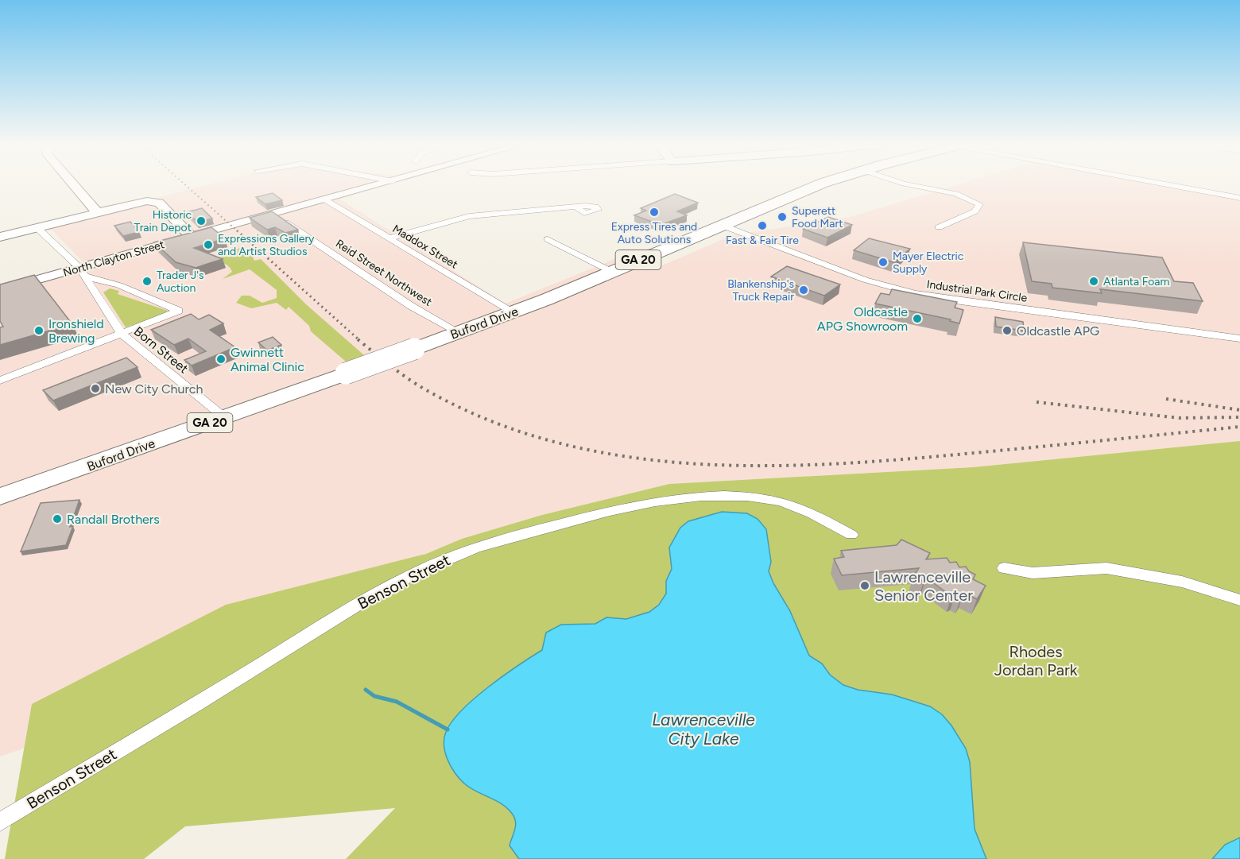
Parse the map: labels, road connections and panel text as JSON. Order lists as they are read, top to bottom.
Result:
{
  "streets": {
    "highway": ["GA 20", "Buford Drive"],
    "street": [
      "Maddox Street",
      "North Clayton Street",
      "Reid Street Northwest",
      "Industrial Park Circle",
      "Born Street",
      "Benson Street"
    ]
  },
  "crossings": [
    ["Maddox Street", "North Clayton Street"],
    ["Maddox Street", "Buford Drive"],
    ["North Clayton Street", "Reid Street Northwest"],
    ["North Clayton Street", "Born Street"],
    ["Reid Street Northwest", "Buford Drive"],
    ["Industrial Park Circle", "Buford Drive"],
    ["Buford Drive", "Born Street"]
  ],
  "water": ["Lawrenceville City Lake"],
  "parks": ["Rhodes Jordan Park"],
  "places": [
    "Express Tires and Auto Solutions",
    "Superett Food Mart",
    "Historic Train Depot",
    "Fast & Fair Tire",
    "Expressions Gallery and Artist Studios",
    "Mayer Electric Supply",
    "Trader J's Auction",
    "Atlanta Foam",
    "Blankenship's Truck Repair",
    "Oldcastle APG Showroom",
    "Ironshield Brewing",
    "Oldcastle APG",
    "Gwinnett Animal Clinic",
    "New City Church",
    "Randall Brothers",
    "Lawrenceville Senior Center"
  ]
}
